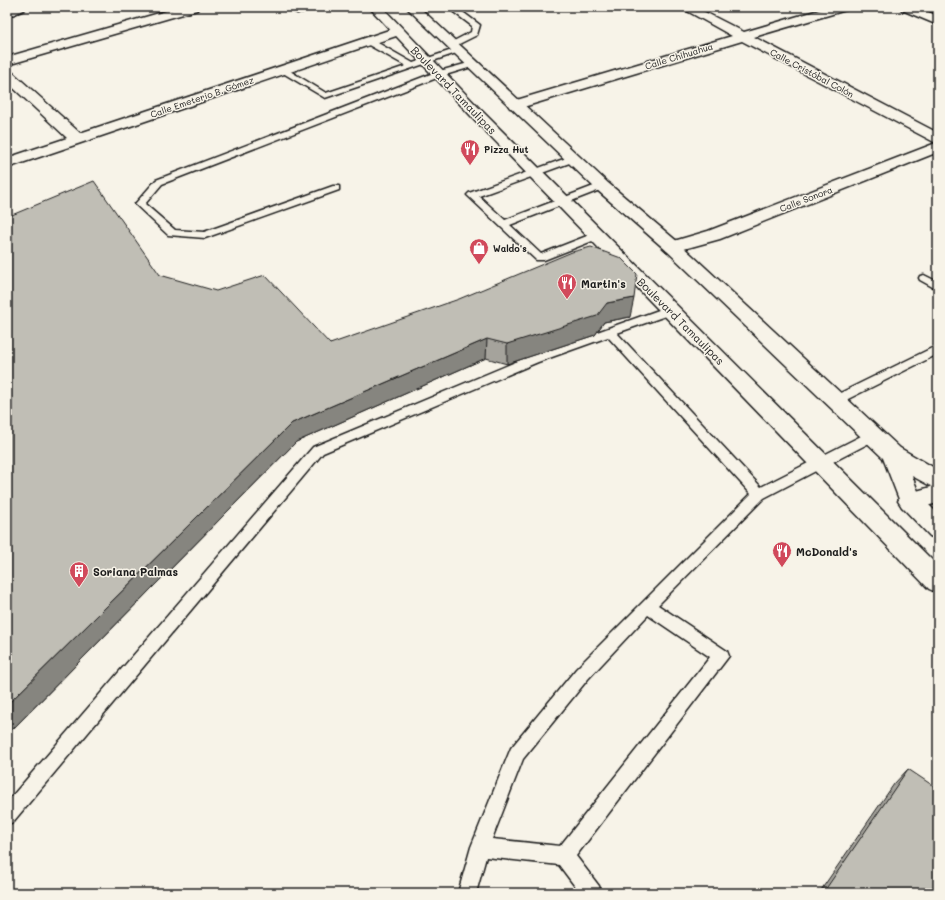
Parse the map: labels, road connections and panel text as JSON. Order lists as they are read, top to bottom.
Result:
{
  "streets": {
    "street": [
      "Calle Chihuahua",
      "Calle Cristóbal Colón",
      "Boulevard Tamaulipas",
      "Calle Emeterio B. Gómez",
      "Calle Sonora"
    ]
  },
  "crossings": [
    ["Calle Chihuahua", "Calle Cristóbal Colón"],
    ["Boulevard Tamaulipas", "Calle Emeterio B. Gómez"]
  ],
  "places": {
    "restaurant": ["Pizza Hut", "Martin's", "McDonald's"],
    "shop": ["Waldo's"],
    "building": ["Soriana Palmas"]
  }
}
